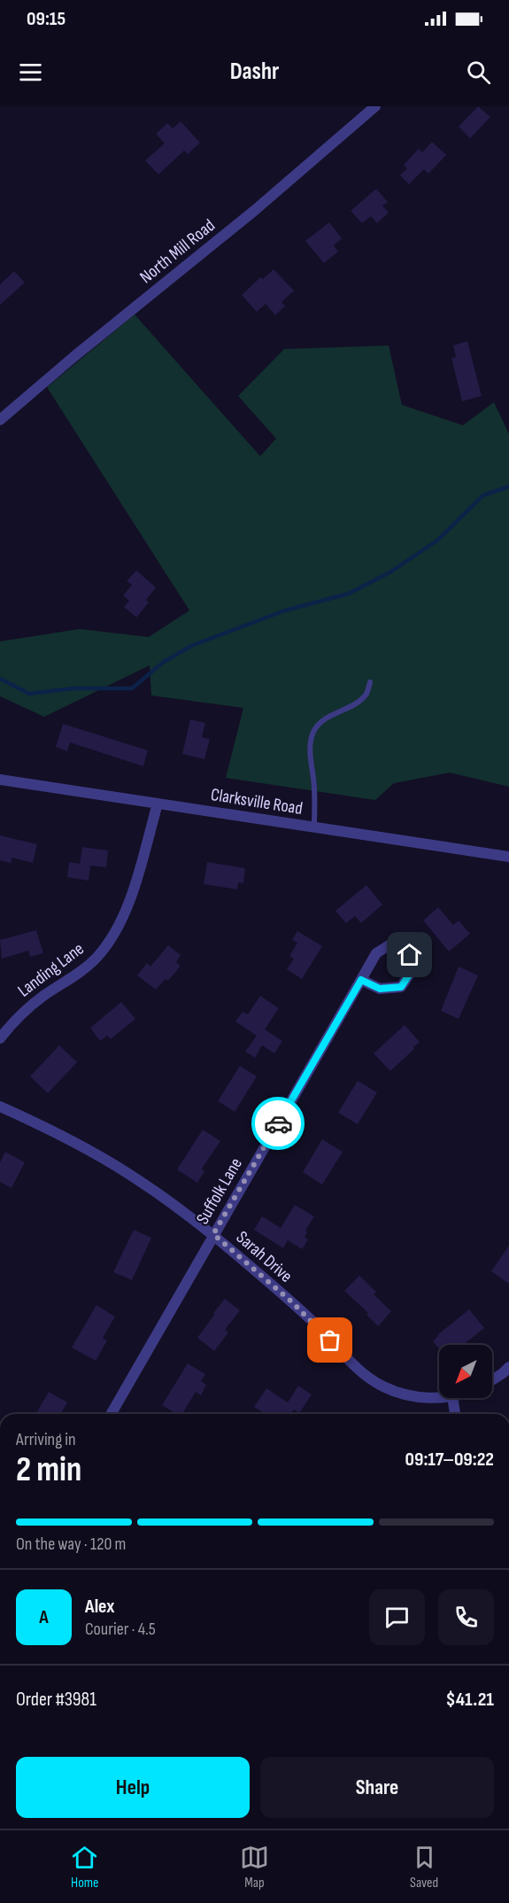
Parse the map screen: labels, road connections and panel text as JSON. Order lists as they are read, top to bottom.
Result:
{
  "streets": {
    "street": [
      "North Mill Road",
      "Clarksville Road",
      "Landing Lane",
      "Suffolk Lane",
      "Sarah Drive"
    ]
  },
  "crossings": [
    ["Clarksville Road", "Landing Lane"],
    ["Suffolk Lane", "Sarah Drive"]
  ],
  "north": "bottom left",
  "page": {
    "status": "09:15",
    "header": "Dashr",
    "heading": ["2 min", "Arriving in", "09:17–09:22"],
    "panel": [
      "Alex",
      "Courier · 4.5",
      "Order #3981",
      "$41.21"
    ],
    "bar": "On the way · 120 m",
    "round": "A",
    "buttons": ["Help", "Share"],
    "tabs": ["Home", "Map", "Saved"]
  }
}
